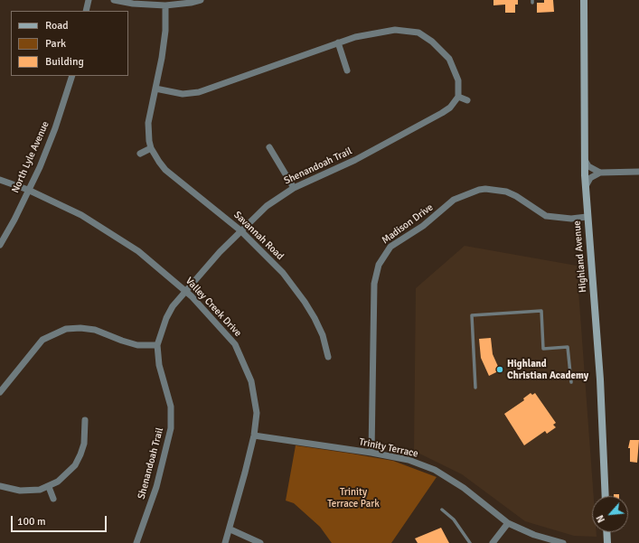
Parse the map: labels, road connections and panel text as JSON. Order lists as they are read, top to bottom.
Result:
{
  "streets": {
    "main road": ["Highland Avenue"],
    "street": [
      "North Lyle Avenue",
      "Shenandoah Trail",
      "Madison Drive",
      "Savannah Road",
      "Valley Creek Drive",
      "Trinity Terrace"
    ]
  },
  "crossings": [
    ["North Lyle Avenue", "Valley Creek Drive"],
    ["Shenandoah Trail", "Savannah Road"],
    ["Shenandoah Trail", "Valley Creek Drive"],
    ["Madison Drive", "Highland Avenue"],
    ["Madison Drive", "Trinity Terrace"],
    ["Valley Creek Drive", "Trinity Terrace"]
  ],
  "parks": ["Trinity Terrace Park"],
  "places": ["Highland Christian Academy"],
  "legend": ["Road", "Park", "Building"],
  "scale_bar": "100 m",
  "north": "bottom left"
}
